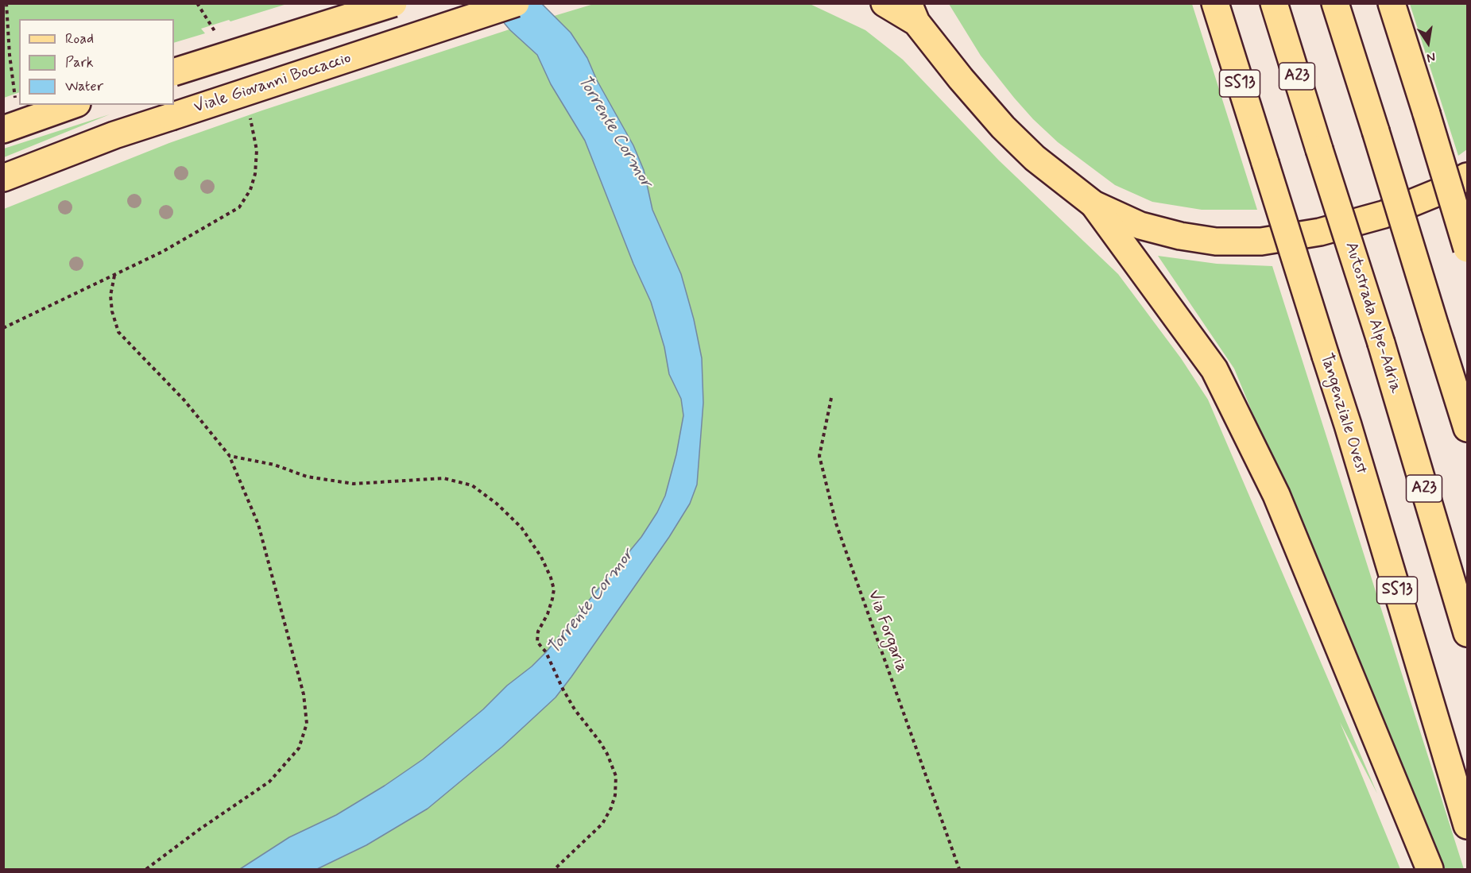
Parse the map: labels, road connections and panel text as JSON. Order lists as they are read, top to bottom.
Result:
{
  "streets": {
    "main road": [
      "A23",
      "Viale Giovanni Boccaccio",
      "SS13",
      "Autostrada Alpe-Adria",
      "Tangenziale Ovest"
    ],
    "path": ["Via Forgaria"]
  },
  "water": ["Torrente Cormor"],
  "legend": ["Road", "Park", "Water"],
  "north": "bottom"
}
